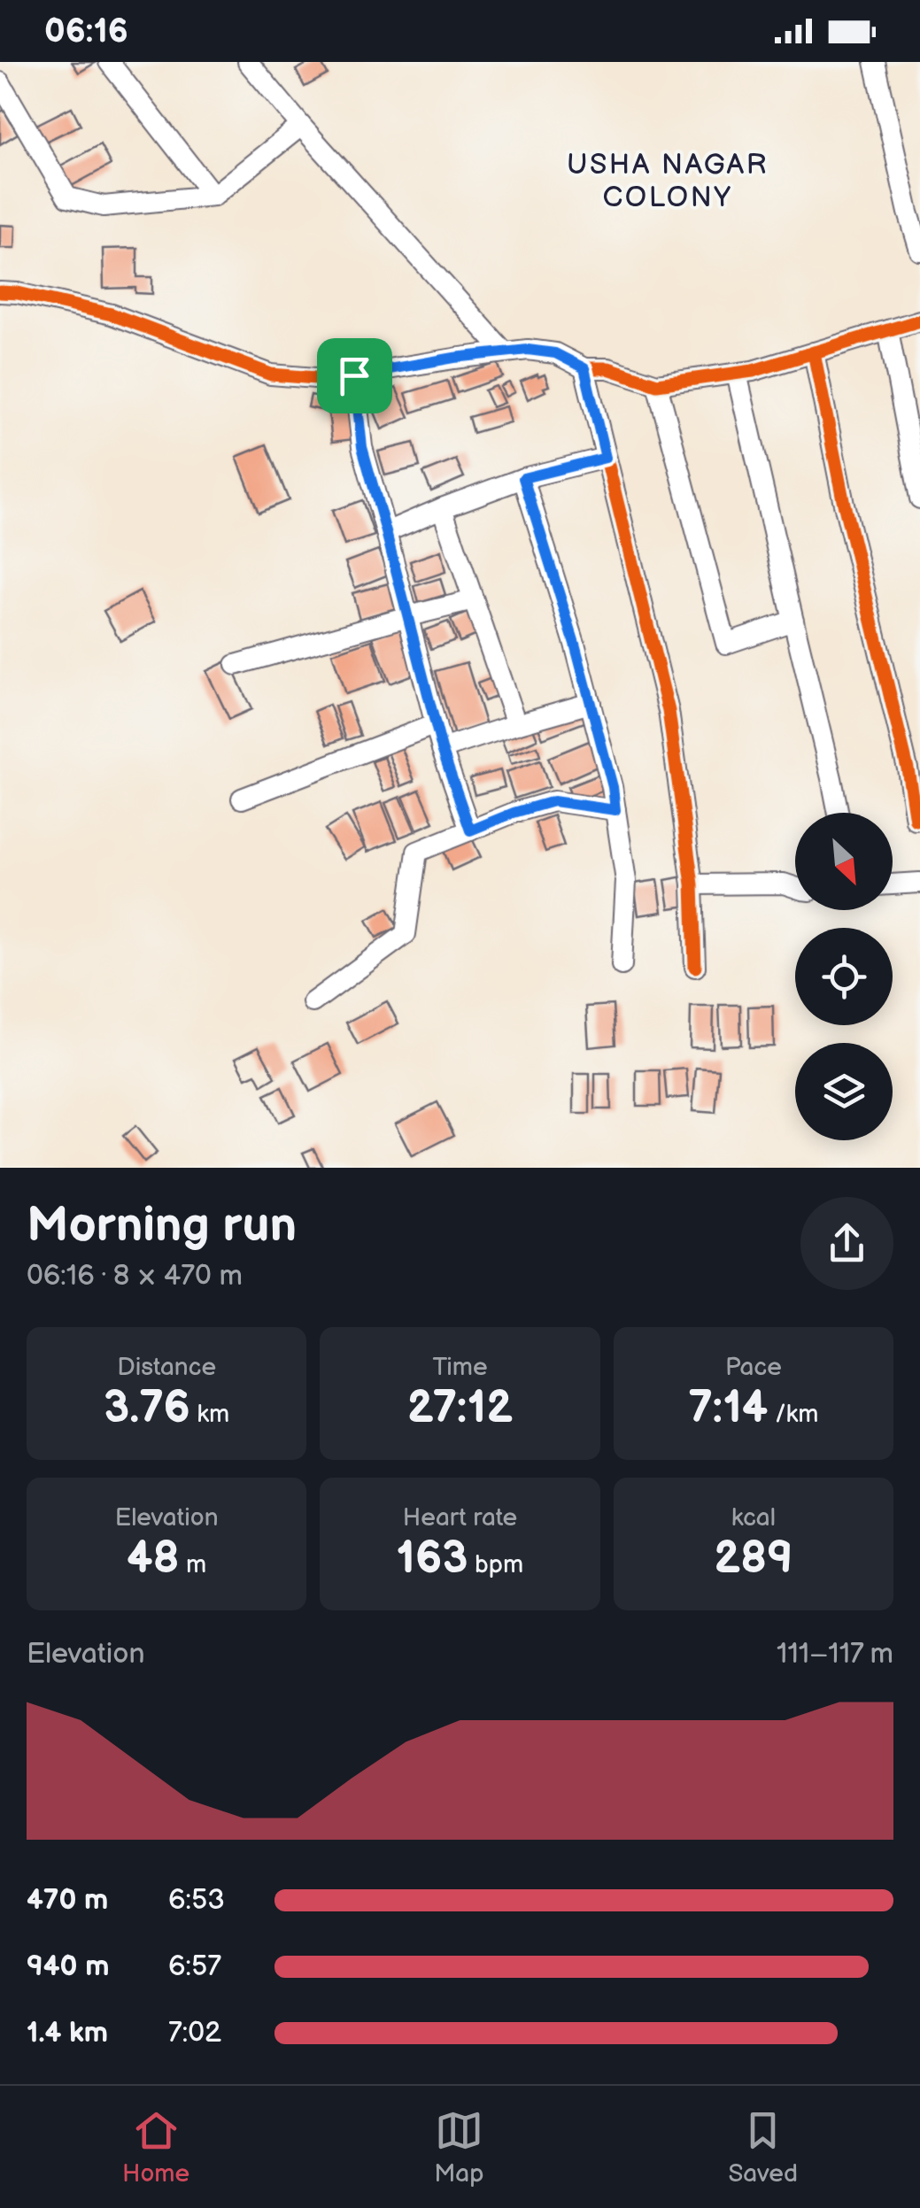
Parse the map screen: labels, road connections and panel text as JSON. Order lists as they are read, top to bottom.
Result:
{
  "districts": ["USHA NAGAR COLONY"],
  "north": "bottom right",
  "page": {
    "status": "06:16",
    "heading": ["Morning run", "06:16 · 8 × 470 m"],
    "stats": [
      ["Distance", "3.76 km"],
      ["Time", "27:12"],
      ["Pace", "7:14 /km"],
      ["Elevation", "48 m"],
      ["Heart rate", "163 bpm"],
      ["kcal", "289"]
    ],
    "chart": ["Elevation", "111–117 m"],
    "list": [
      {
        "name": "470 m",
        "note": "6:53"
      },
      {
        "name": "940 m",
        "note": "6:57"
      },
      {
        "name": "1.4 km",
        "note": "7:02"
      }
    ],
    "tabs": ["Home", "Map", "Saved"]
  }
}
